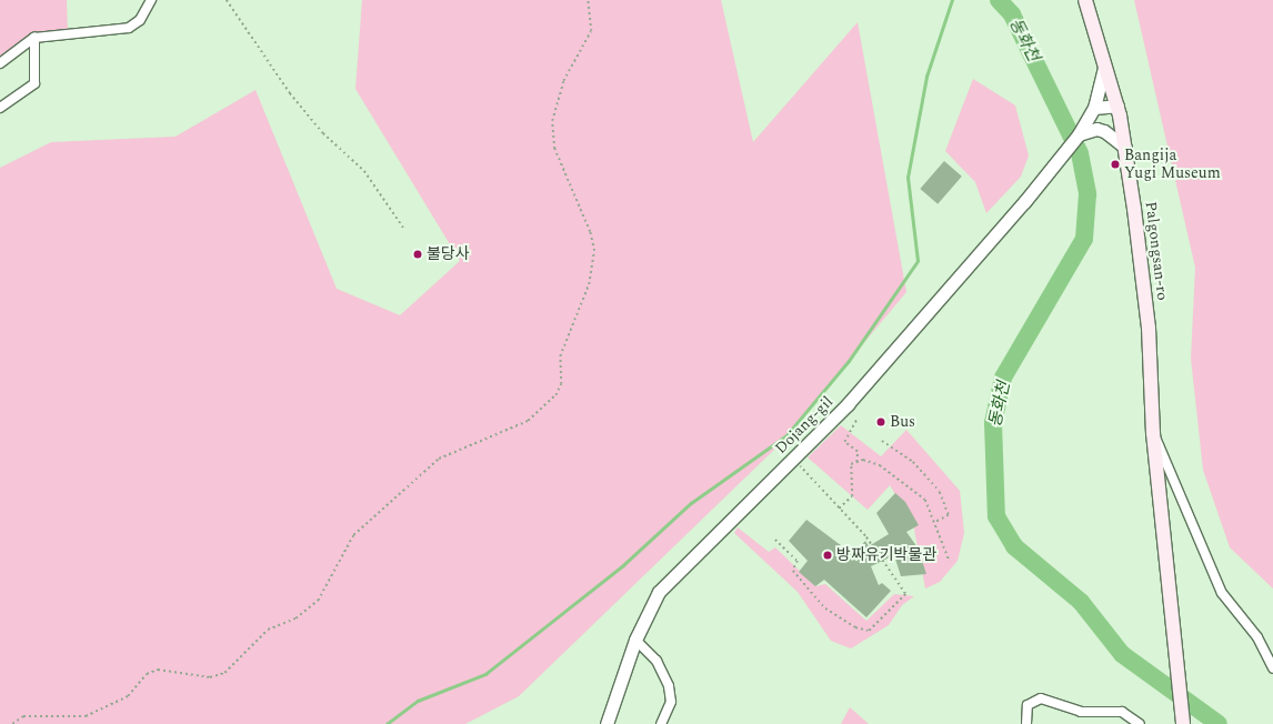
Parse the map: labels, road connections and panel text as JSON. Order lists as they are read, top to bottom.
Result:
{
  "streets": {
    "main road": ["Palgongsan-ro"],
    "street": ["Dojang-gil"]
  },
  "crossings": [
    ["Palgongsan-ro", "Dojang-gil"]
  ],
  "water": ["동화천"],
  "places": [
    "Bangija Yugi Museum",
    "불당사",
    "Bus",
    "방짜유기박물관"
  ]
}
